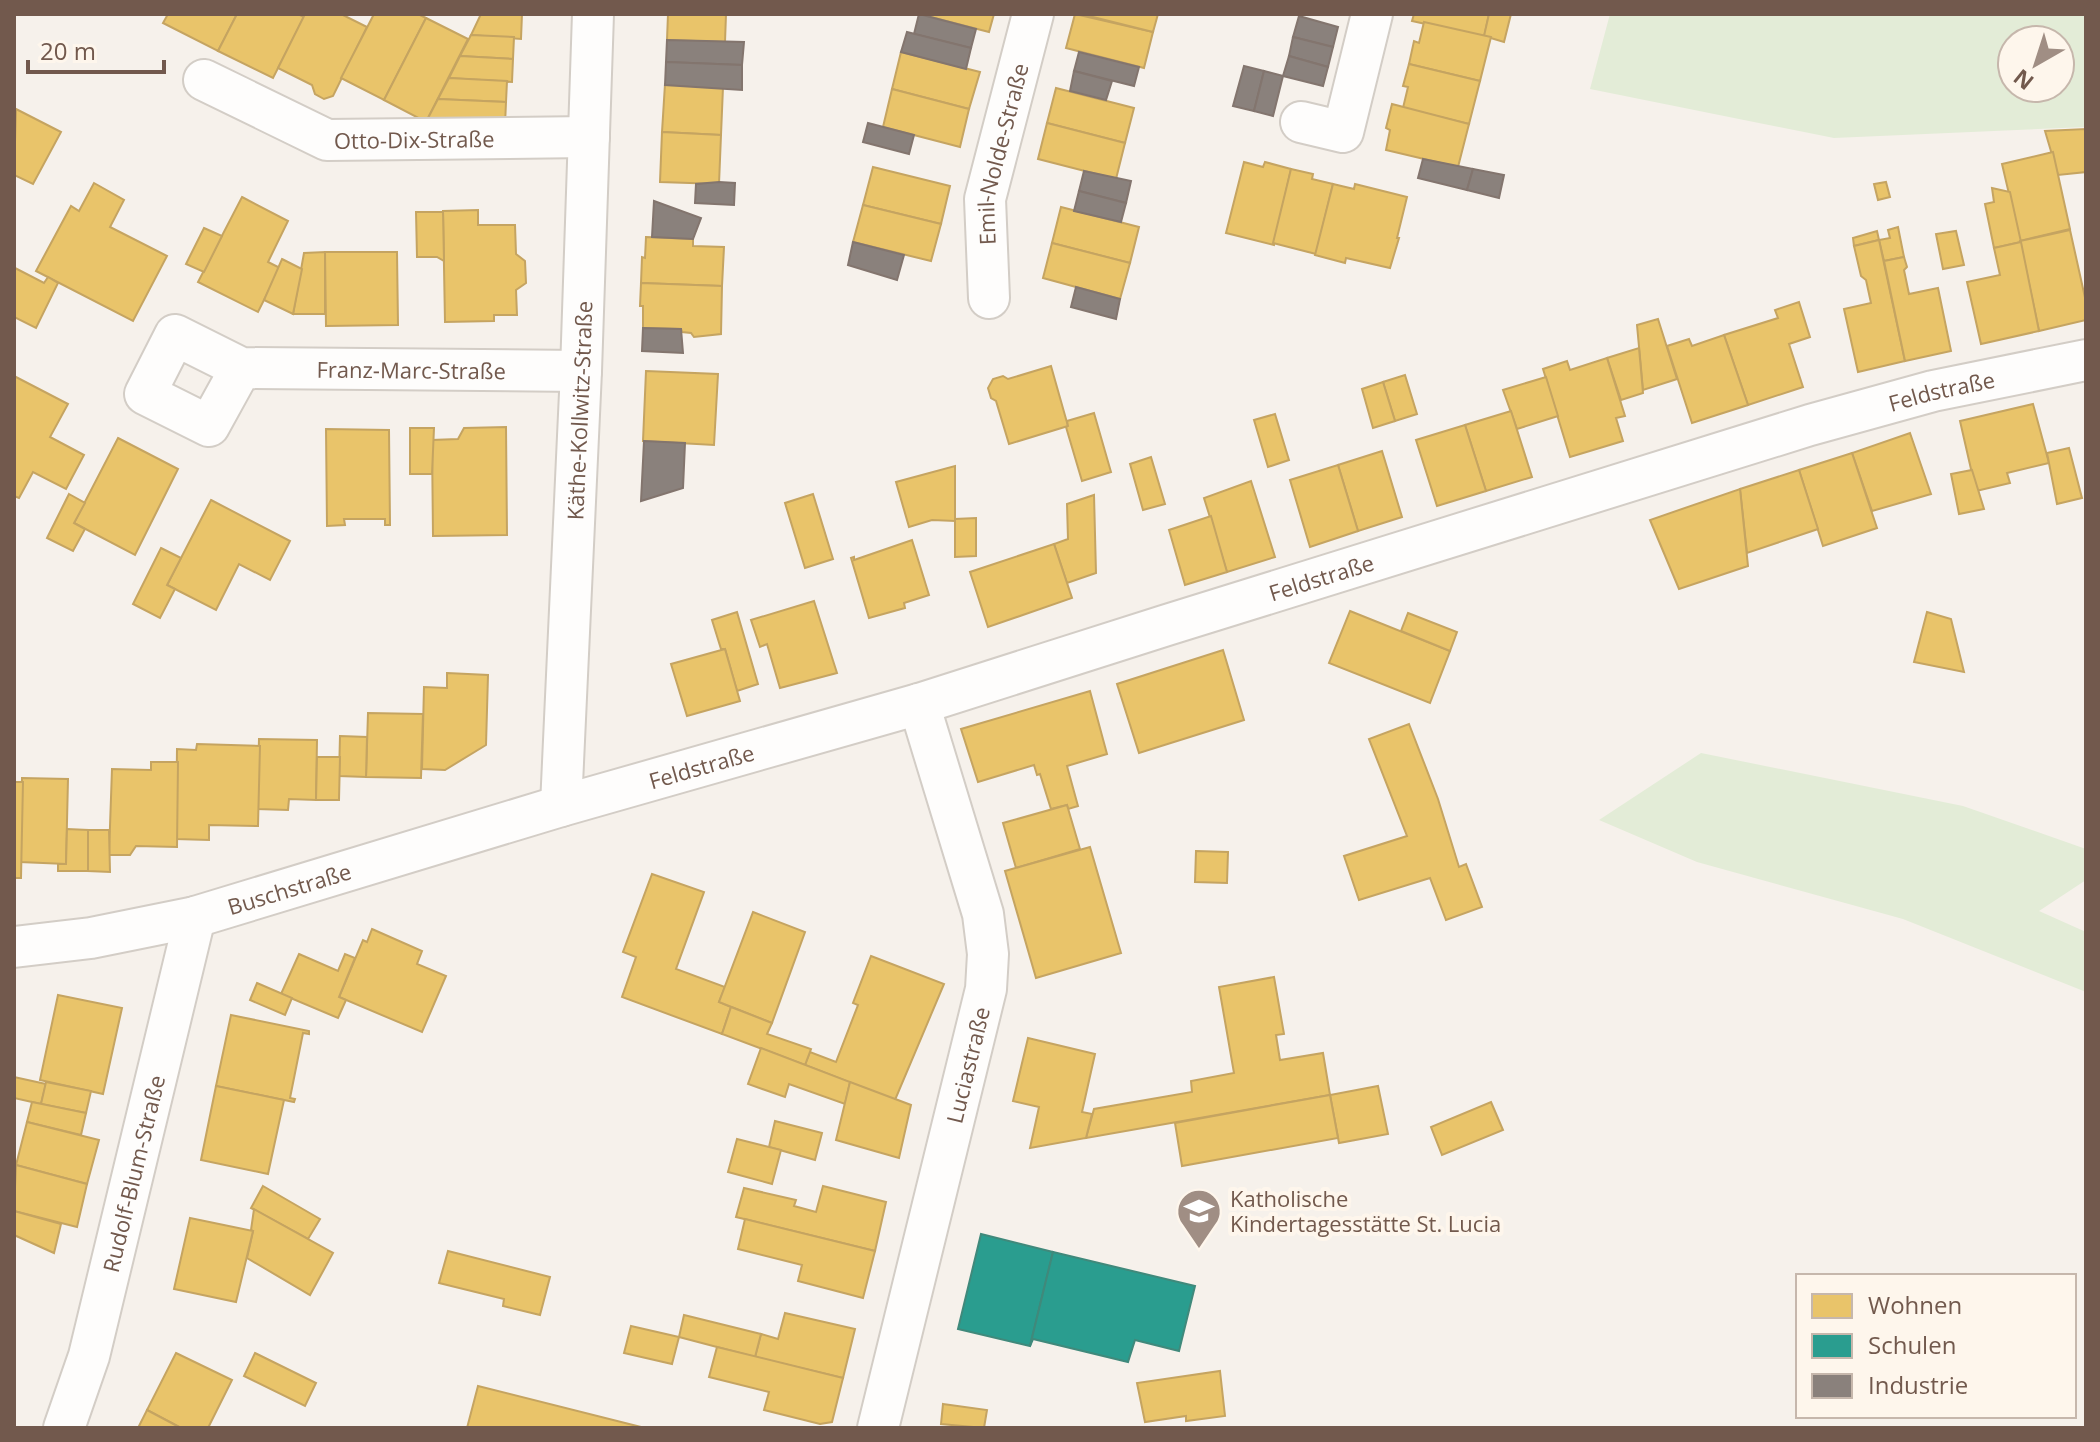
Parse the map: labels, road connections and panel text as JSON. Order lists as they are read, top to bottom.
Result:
{
  "streets": {
    "street": [
      "Otto-Dix-Straße",
      "Emil-Nolde-Straße",
      "Franz-Marc-Straße",
      "Feldstraße",
      "Käthe-Kollwitz-Straße",
      "Buschstraße",
      "Luciastraße",
      "Rudolf-Blum-Straße"
    ]
  },
  "crossings": [
    ["Otto-Dix-Straße", "Käthe-Kollwitz-Straße"],
    ["Franz-Marc-Straße", "Käthe-Kollwitz-Straße"],
    ["Feldstraße", "Käthe-Kollwitz-Straße"],
    ["Feldstraße", "Buschstraße"],
    ["Feldstraße", "Luciastraße"],
    ["Käthe-Kollwitz-Straße", "Buschstraße"],
    ["Buschstraße", "Rudolf-Blum-Straße"]
  ],
  "places": {
    "school or university": ["Katholische Kindertagesstätte St. Lucia"]
  },
  "legend": ["Wohnen", "Schulen", "Industrie"],
  "scale_bar": "20 m",
  "north": "bottom left"
}
